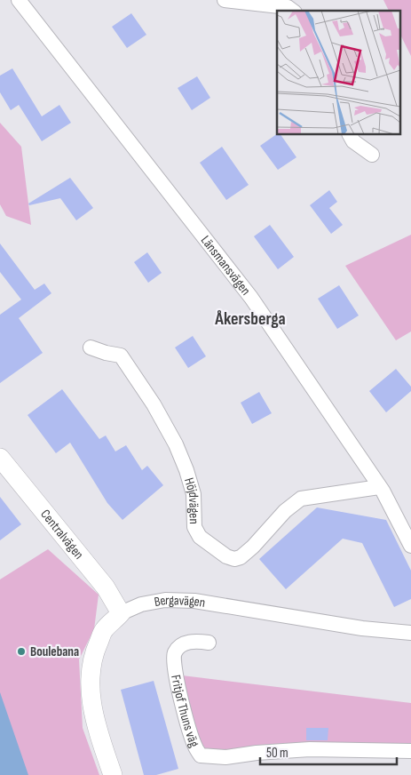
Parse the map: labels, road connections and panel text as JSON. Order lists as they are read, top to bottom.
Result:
{
  "streets": {
    "street": [
      "Länsmansvägen",
      "Höjdvägen",
      "Centralvägen",
      "Bergavägen",
      "Fritjof Thuns väg"
    ]
  },
  "crossings": [
    ["Länsmansvägen", "Höjdvägen"],
    ["Centralvägen", "Bergavägen"]
  ],
  "districts": ["Åkersberga"],
  "places": ["Boulebana"],
  "scale_bar": "50 m"
}
